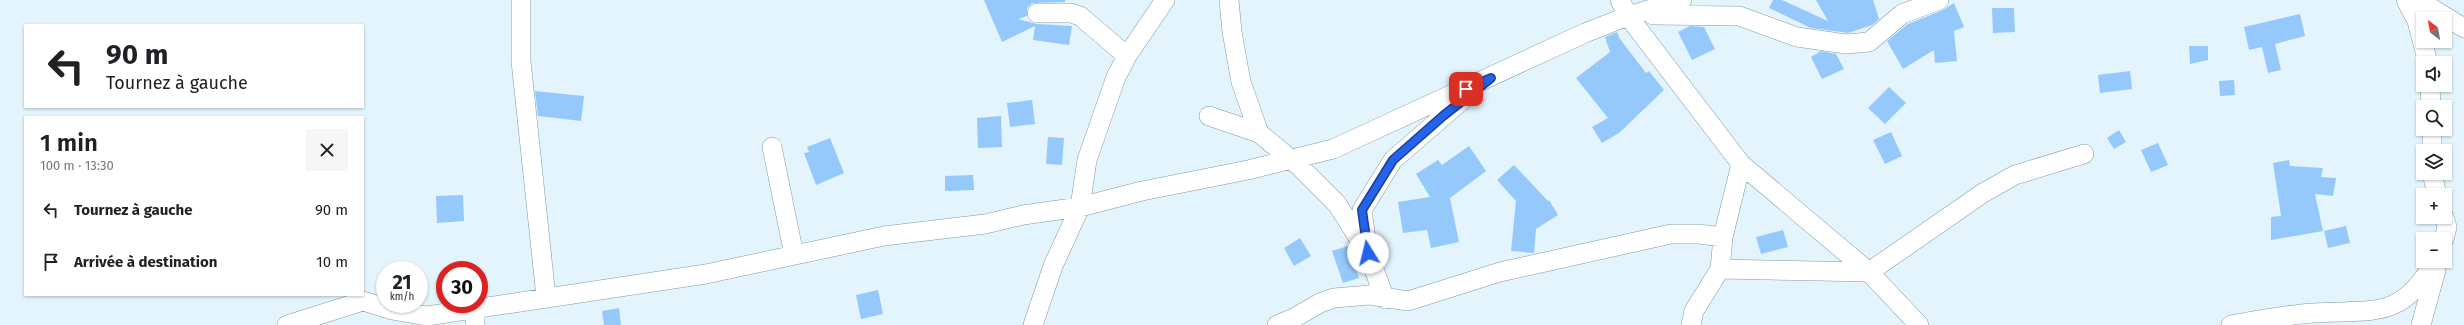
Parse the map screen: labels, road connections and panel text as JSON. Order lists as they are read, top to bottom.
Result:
{
  "north": "top left",
  "page": {
    "map_buttons": ["+", "−"],
    "turn": ["90 m", "Tournez à gauche"],
    "heading": ["1 min", "100 m · 13:30"],
    "list": [
      {
        "name": "Tournez à gauche",
        "value": "90 m"
      },
      {
        "name": "Arrivée à destination",
        "value": "10 m"
      }
    ],
    "speed": "21 km/h",
    "limit": "30"
  }
}
